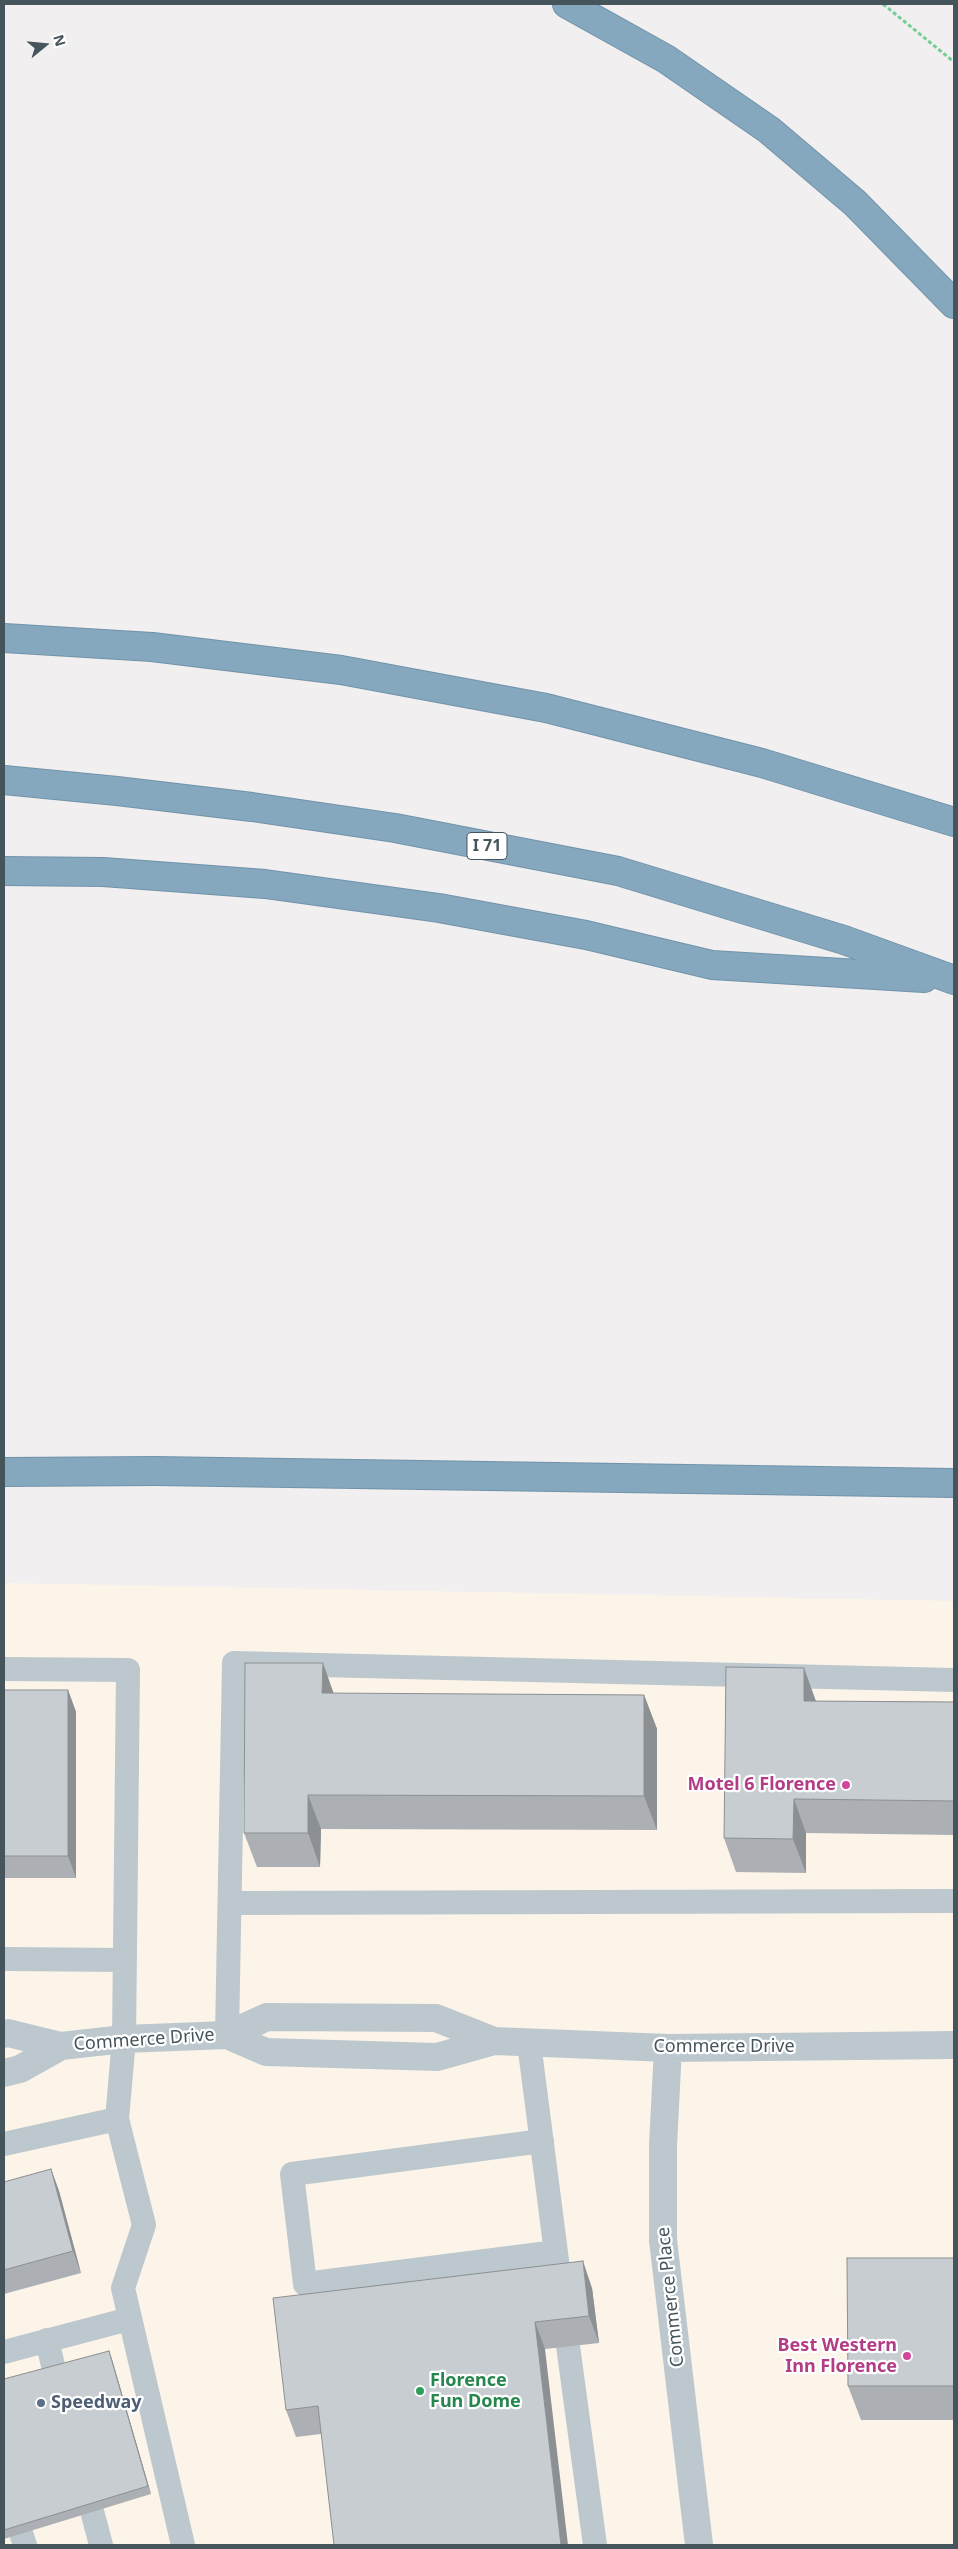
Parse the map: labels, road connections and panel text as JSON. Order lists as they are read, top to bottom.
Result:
{
  "streets": {
    "highway": ["I 71"],
    "street": ["Commerce Drive", "Commerce Place"]
  },
  "crossings": [
    ["Commerce Drive", "Commerce Place"]
  ],
  "places": [
    "Motel 6 Florence",
    "Best Western Inn Florence",
    "Florence Fun Dome",
    "Speedway"
  ],
  "north": "right"
}
